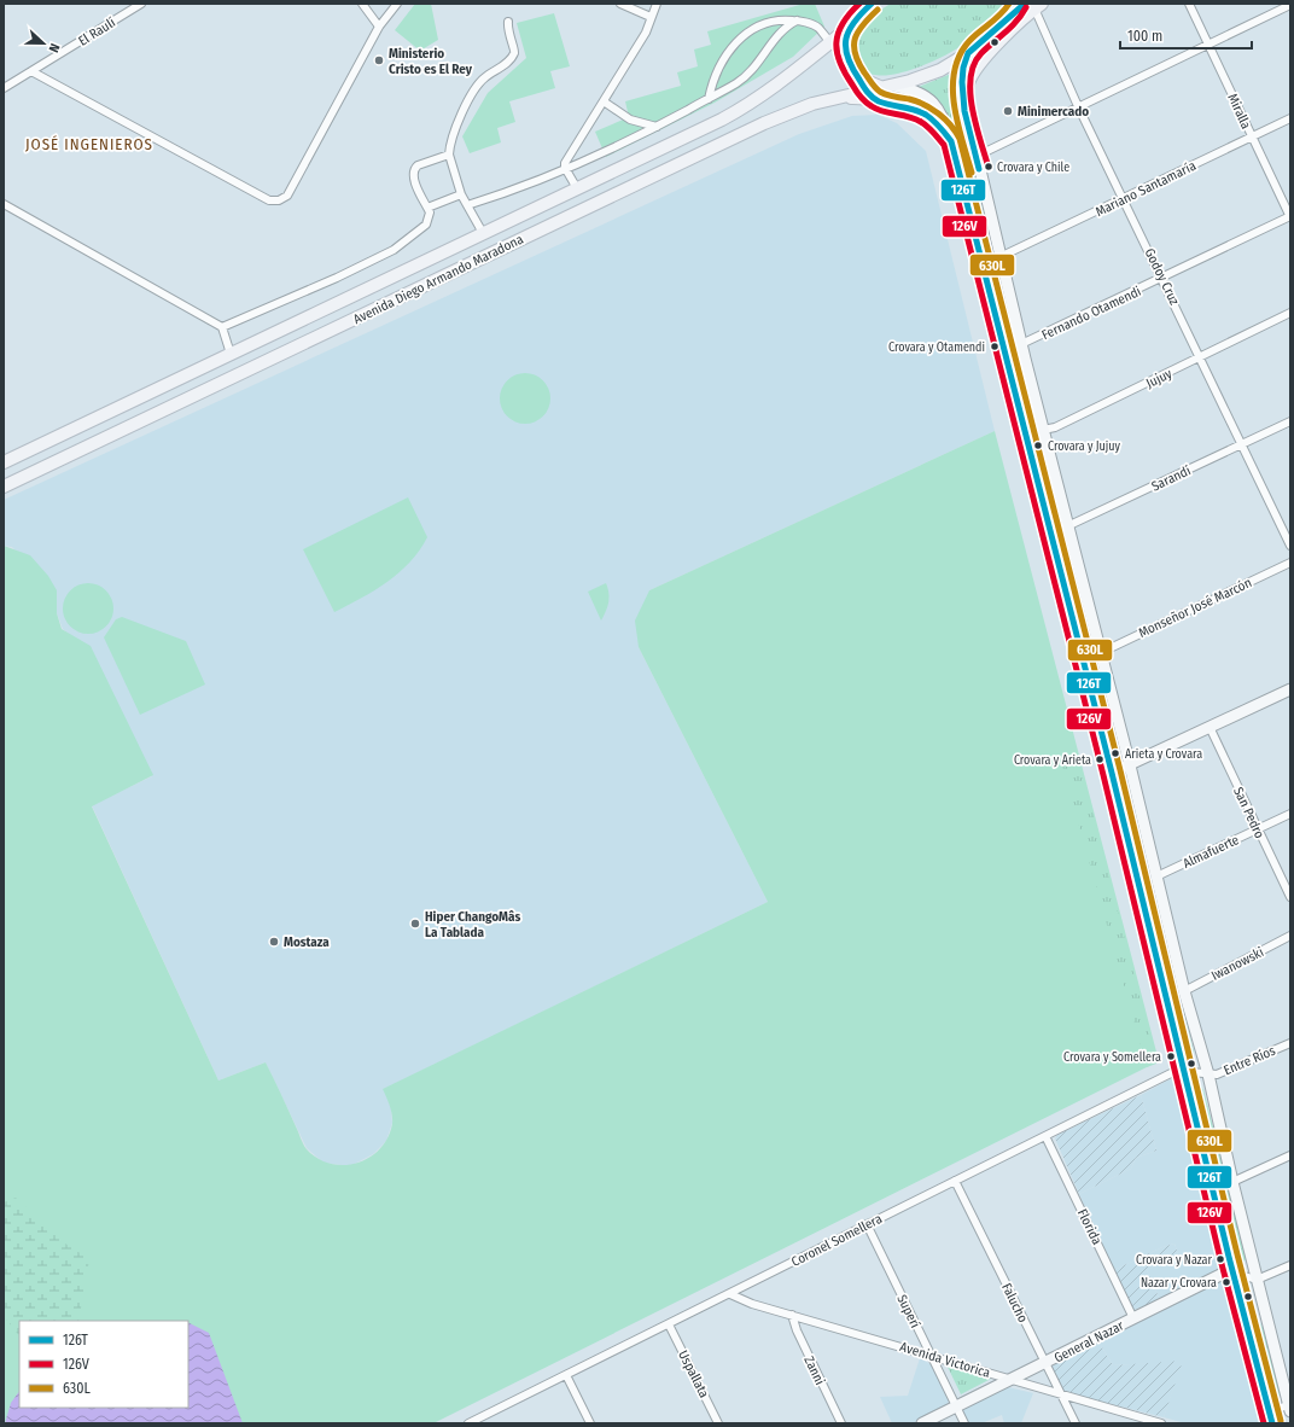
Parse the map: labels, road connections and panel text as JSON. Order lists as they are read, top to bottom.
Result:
{
  "streets": {
    "main road": ["Avenida Diego Armando Maradona", "General Nazar"],
    "street": [
      "El Raulí",
      "Miralla",
      "Mariano Santamaría",
      "Godoy Cruz",
      "Fernando Otamendi",
      "Jujuy",
      "Sarandí",
      "Monseñor José Marcón",
      "San Pedro",
      "Almafuerte",
      "Iwanowski",
      "Entre Ríos",
      "Florida",
      "Coronel Somellera",
      "Falucho",
      "Superí",
      "Avenida Victorica",
      "Zanni",
      "Uspallata"
    ]
  },
  "crossings": [
    ["Miralla", "Mariano Santamaría"],
    ["Miralla", "Fernando Otamendi"],
    ["Mariano Santamaría", "Godoy Cruz"],
    ["Godoy Cruz", "Fernando Otamendi"],
    ["Godoy Cruz", "Jujuy"],
    ["Godoy Cruz", "Sarandí"],
    ["San Pedro", "Almafuerte"],
    ["Entre Ríos", "Coronel Somellera"],
    ["Florida", "Coronel Somellera"],
    ["Florida", "General Nazar"],
    ["Coronel Somellera", "Falucho"],
    ["Coronel Somellera", "Superí"],
    ["Coronel Somellera", "Avenida Victorica"],
    ["Coronel Somellera", "Uspallata"],
    ["Falucho", "General Nazar"],
    ["Falucho", "Avenida Victorica"],
    ["Superí", "General Nazar"],
    ["Superí", "Avenida Victorica"],
    ["General Nazar", "Avenida Victorica"],
    ["Avenida Victorica", "Zanni"]
  ],
  "districts": ["JOSÉ INGENIEROS"],
  "places": [
    "Ministerio Cristo es El Rey",
    "Minimercado",
    "Crovara y Chile",
    "Crovara y Otamendi",
    "Crovara y Jujuy",
    "Arieta y Crovara",
    "Crovara y Arieta",
    "Hiper ChangoMâs La Tablada",
    "Mostaza",
    "Crovara y Somellera",
    "Crovara y Nazar",
    "Nazar y Crovara"
  ],
  "lines": ["transit line 126T", "transit line 126V", "transit line 630L"],
  "legend": ["126T", "126V", "630L"],
  "scale_bar": "100 m",
  "north": "right"
}
